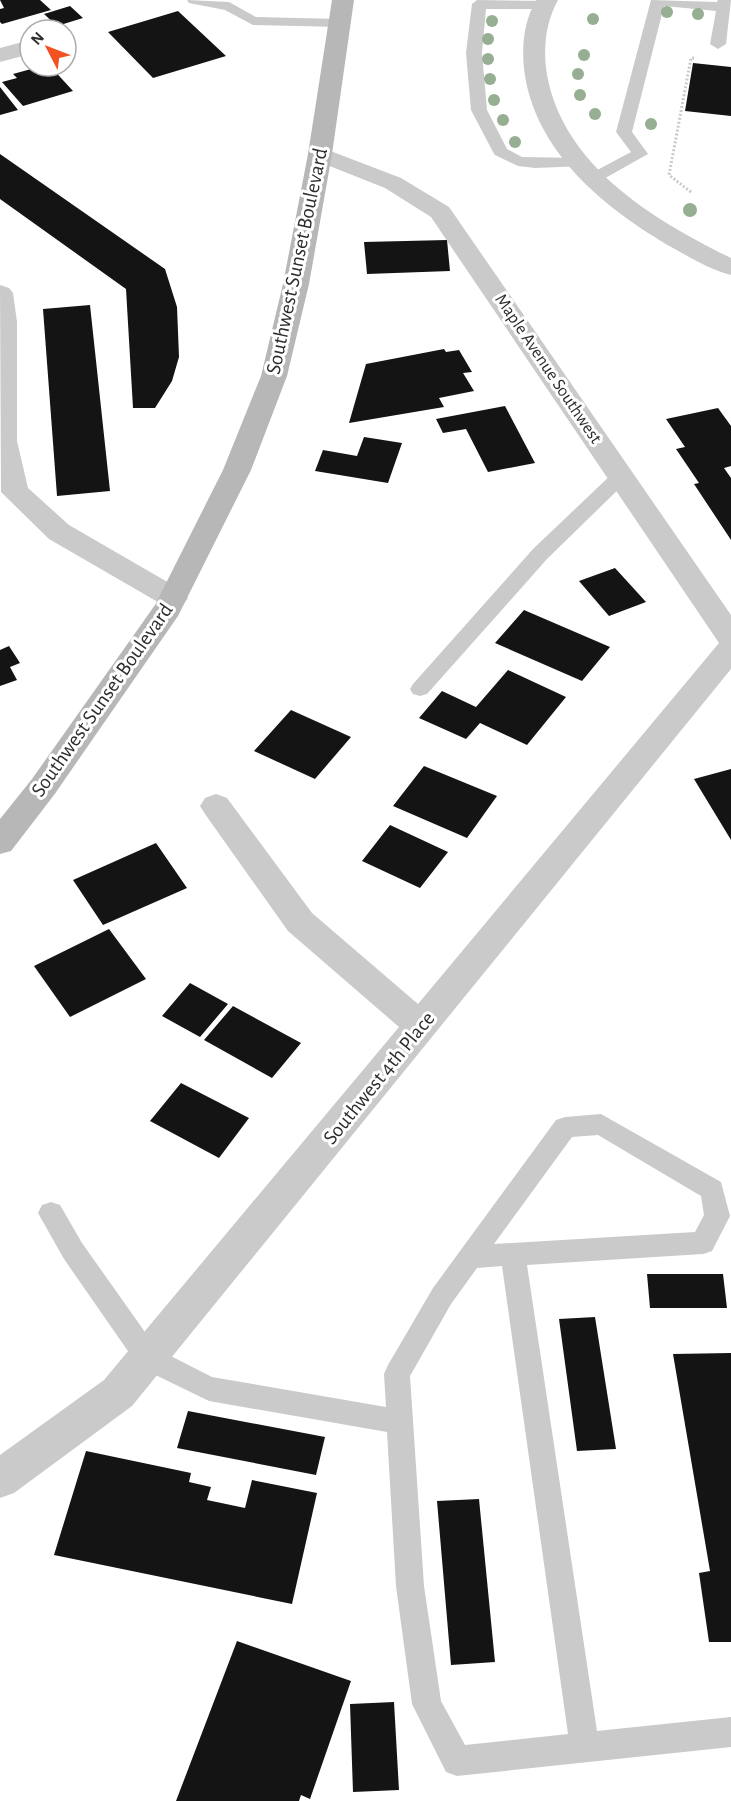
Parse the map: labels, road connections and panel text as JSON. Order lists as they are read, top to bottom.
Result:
{
  "streets": {
    "main road": ["Southwest Sunset Boulevard"],
    "street": ["Maple Avenue Southwest", "Southwest 4th Place"]
  },
  "crossings": [
    ["Southwest Sunset Boulevard", "Maple Avenue Southwest"]
  ],
  "north": "top left"
}
